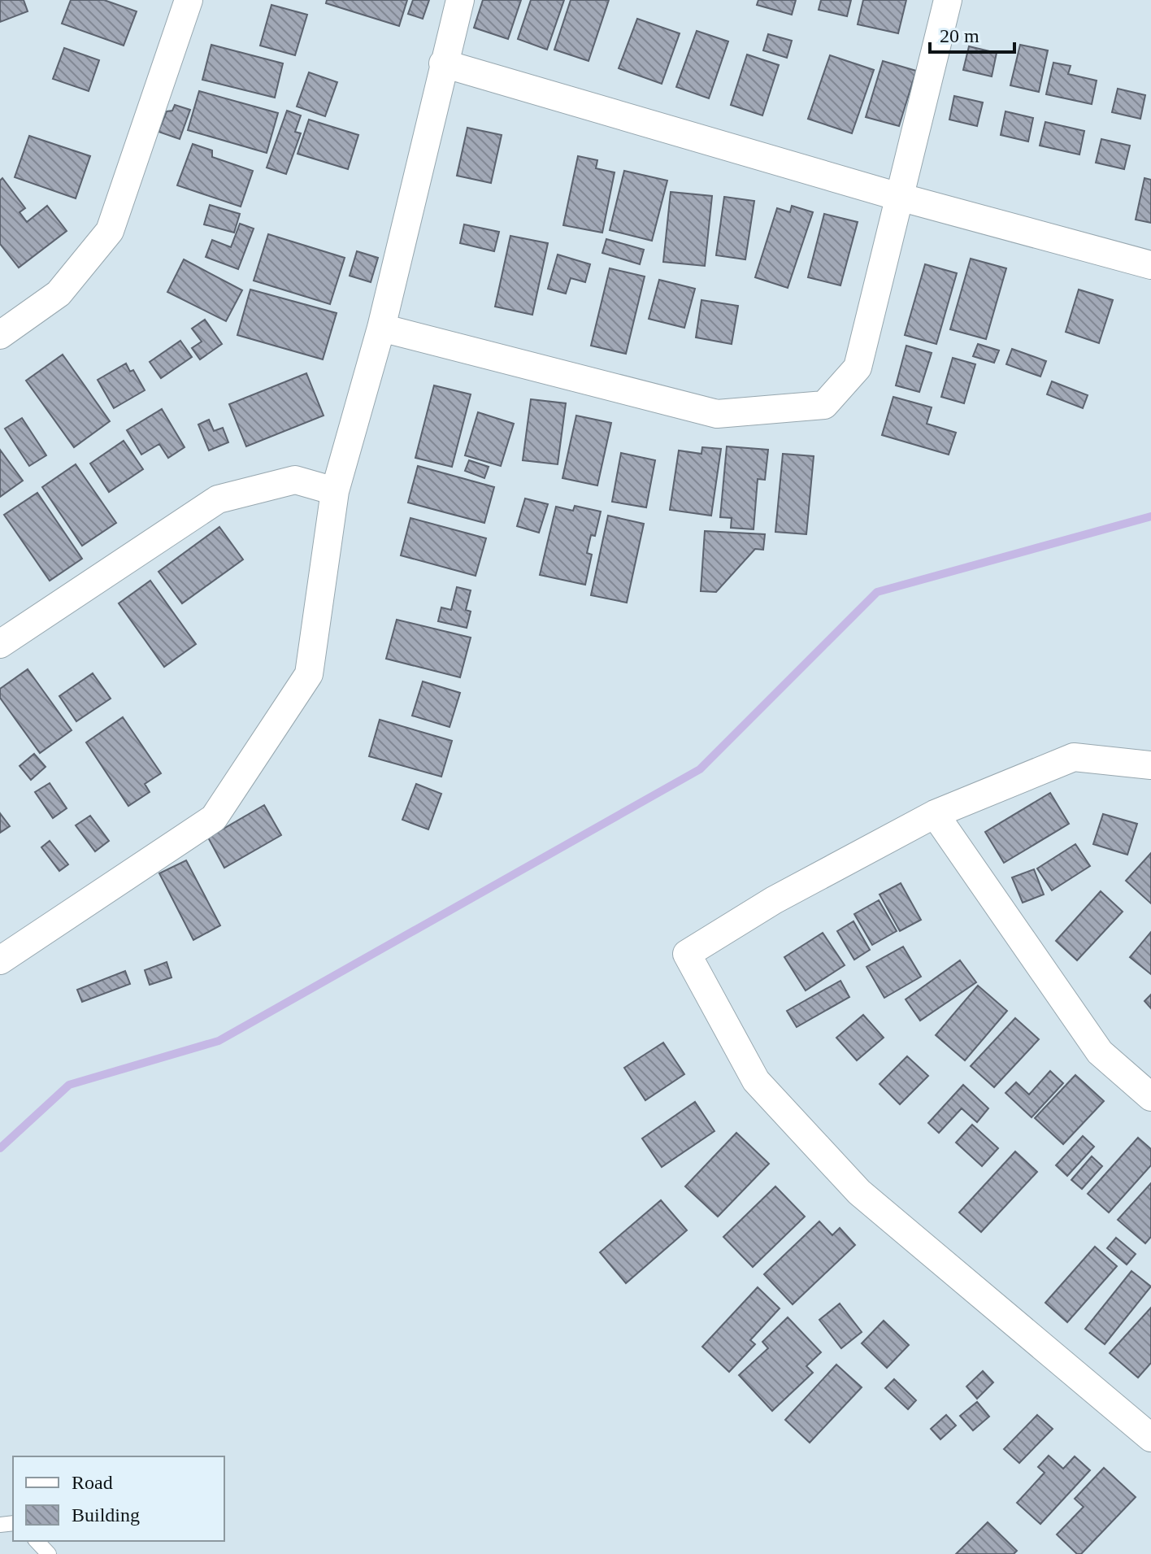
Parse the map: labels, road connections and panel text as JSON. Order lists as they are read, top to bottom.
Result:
{
  "legend": ["Road", "Building"],
  "scale_bar": "20 m"
}
